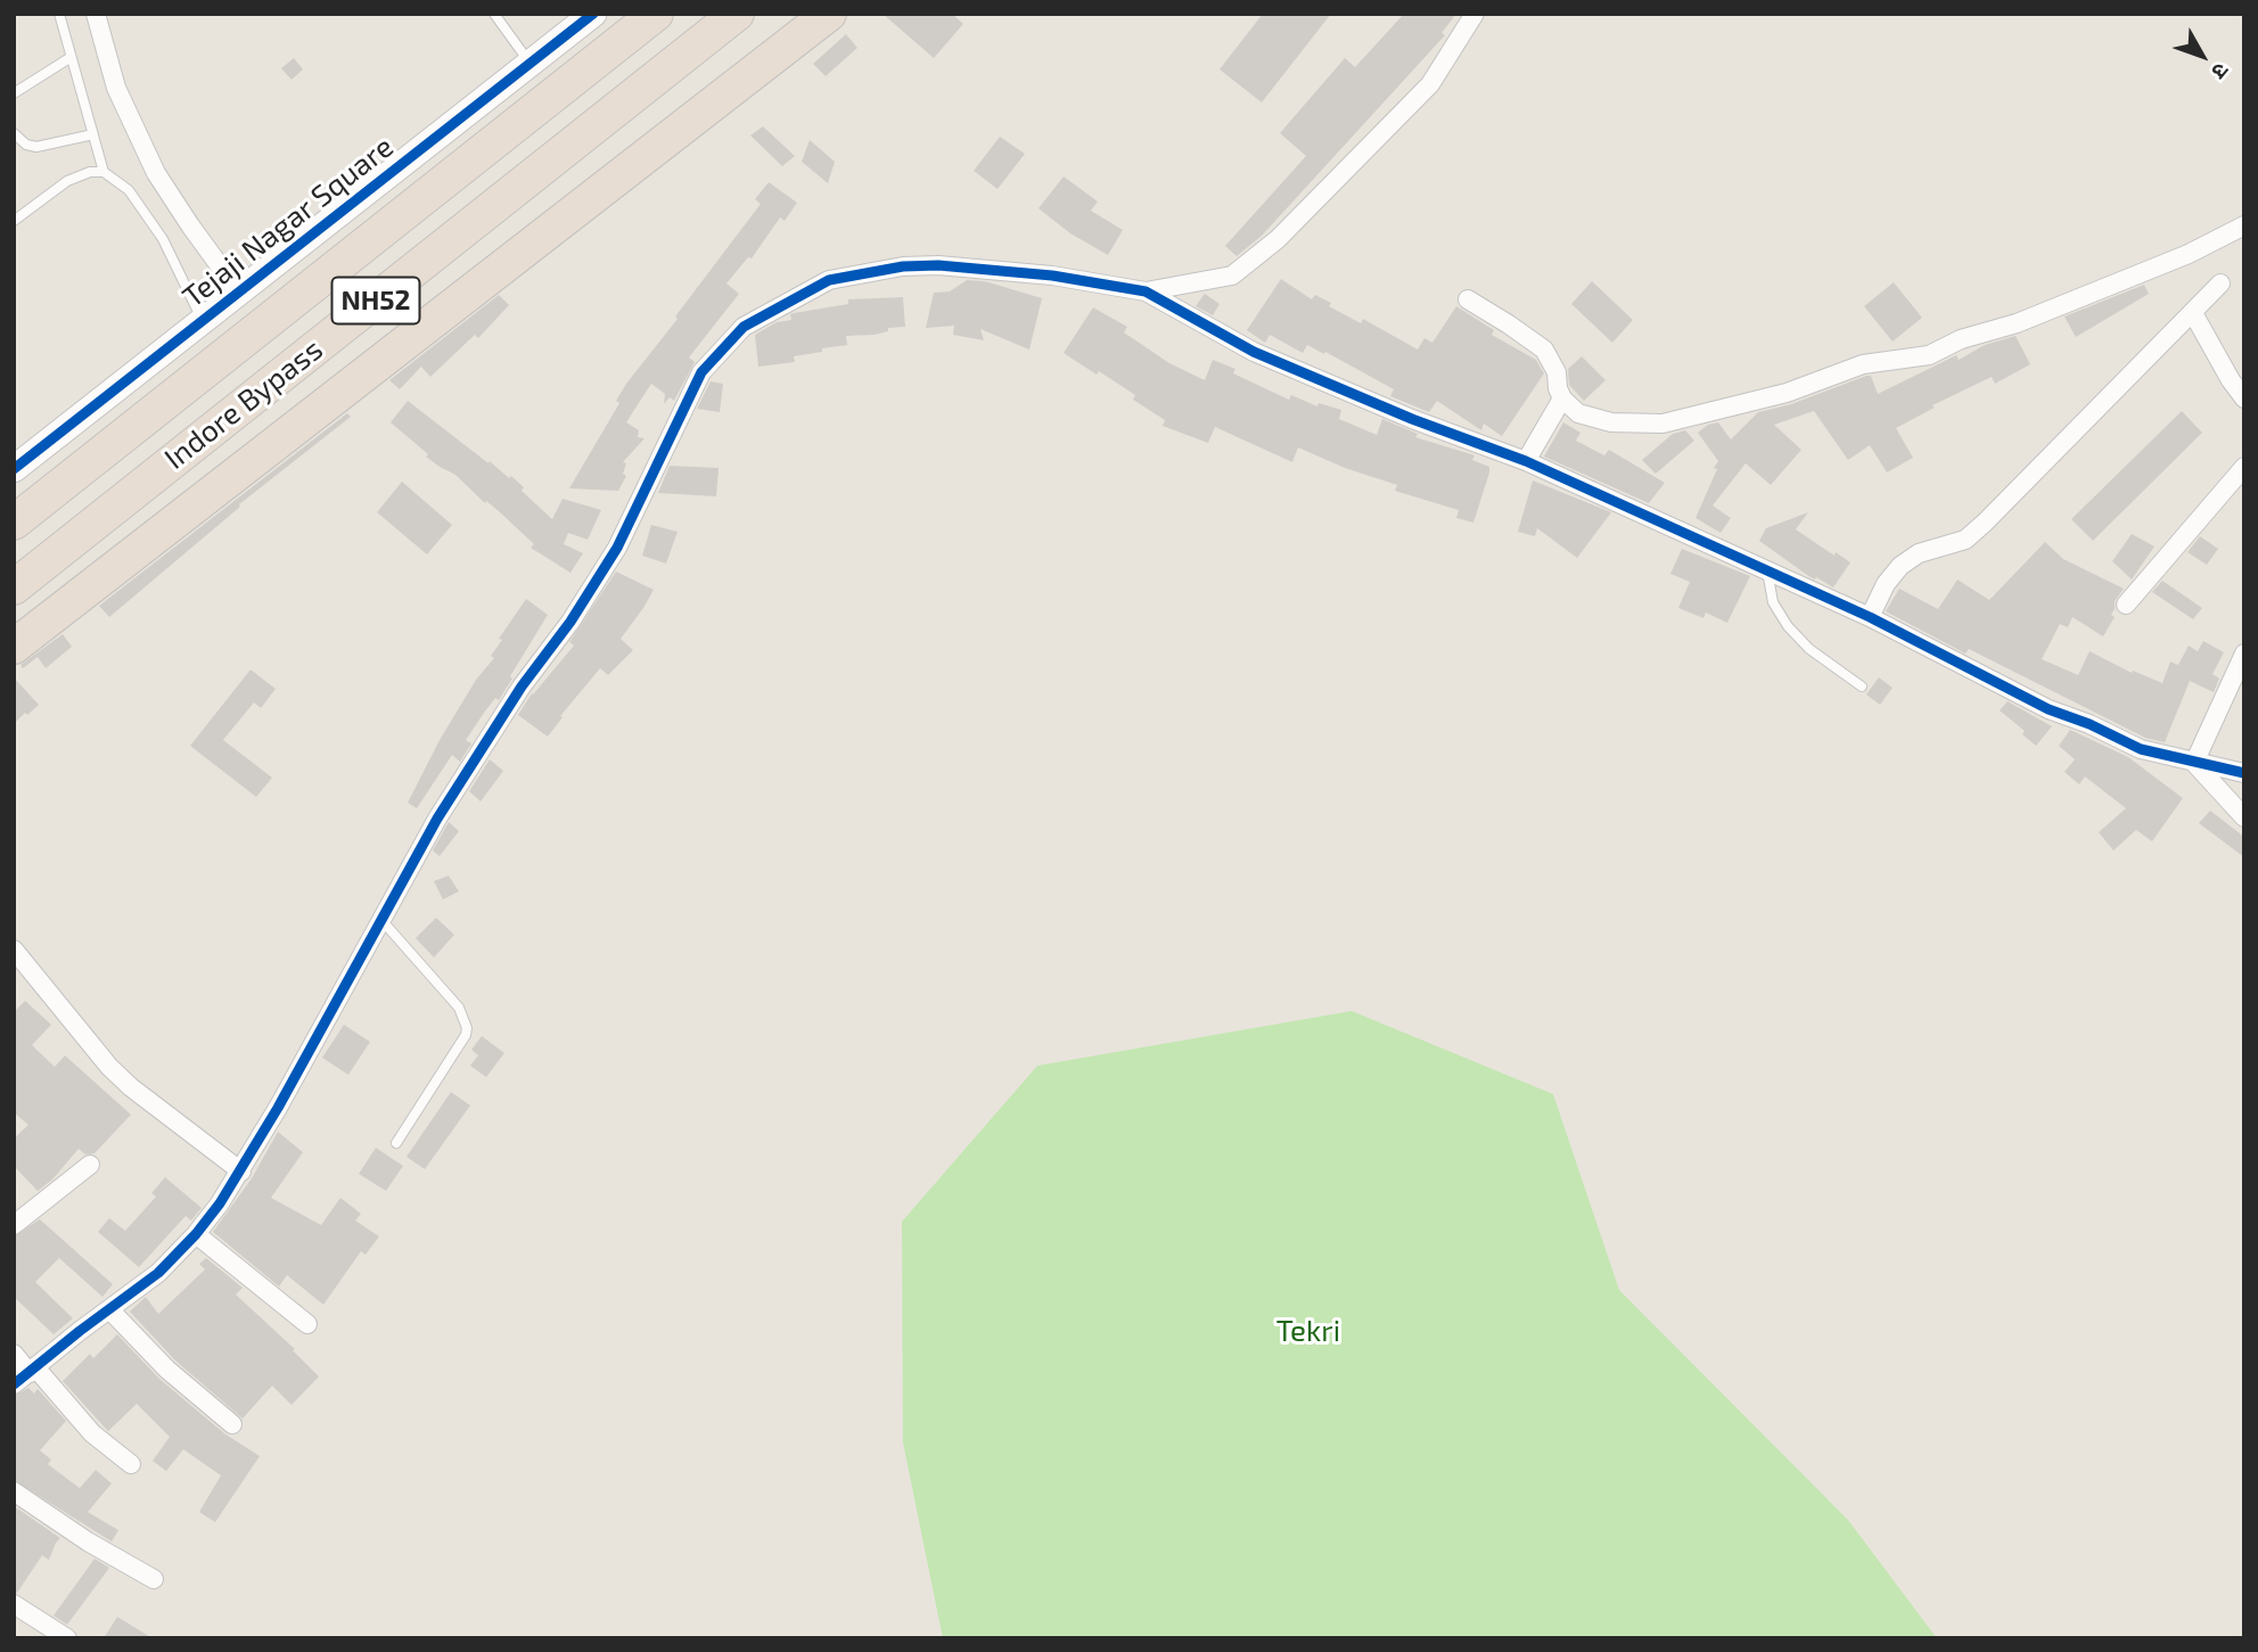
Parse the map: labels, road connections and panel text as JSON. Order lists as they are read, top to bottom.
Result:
{
  "streets": {
    "highway": ["NH52", "Indore Bypass"],
    "street": ["Tejaji Nagar Square"]
  },
  "parks": ["Tekri"],
  "north": "bottom right"
}
